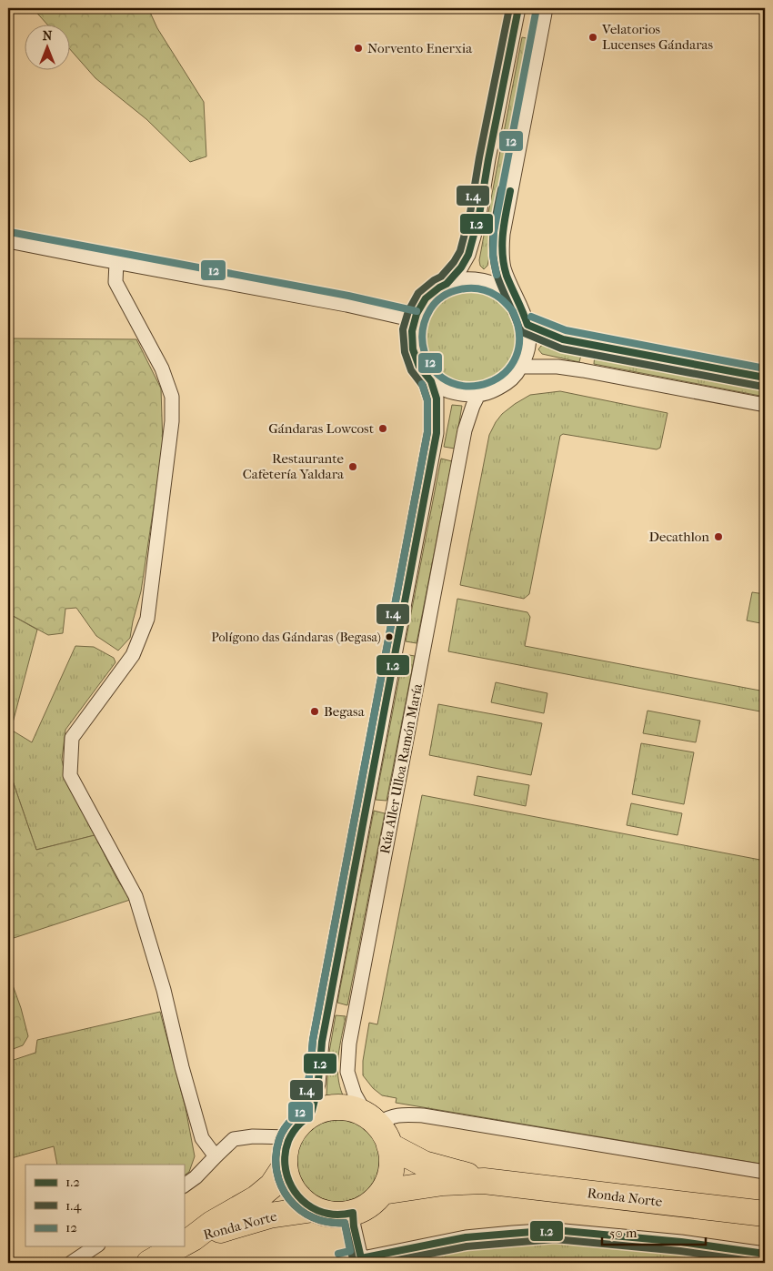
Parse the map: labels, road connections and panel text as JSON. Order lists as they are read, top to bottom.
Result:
{
  "streets": {
    "highway": ["Ronda Norte"],
    "street": ["Rúa Aller Ulloa Ramón María"]
  },
  "crossings": [
    ["Rúa Aller Ulloa Ramón María", "Ronda Norte"]
  ],
  "places": [
    "Velatorios Lucenses Gándaras",
    "Norvento Enerxia",
    "Gándaras Lowcost",
    "Restaurante Cafetería Yaldara",
    "Decathlon",
    "Polígono das Gándaras (Begasa)",
    "Begasa"
  ],
  "lines": ["transit line 1.2", "transit line 1.4", "transit line 12"],
  "legend": ["1.2", "1.4", "12"],
  "scale_bar": "50 m",
  "north": "top"
}
